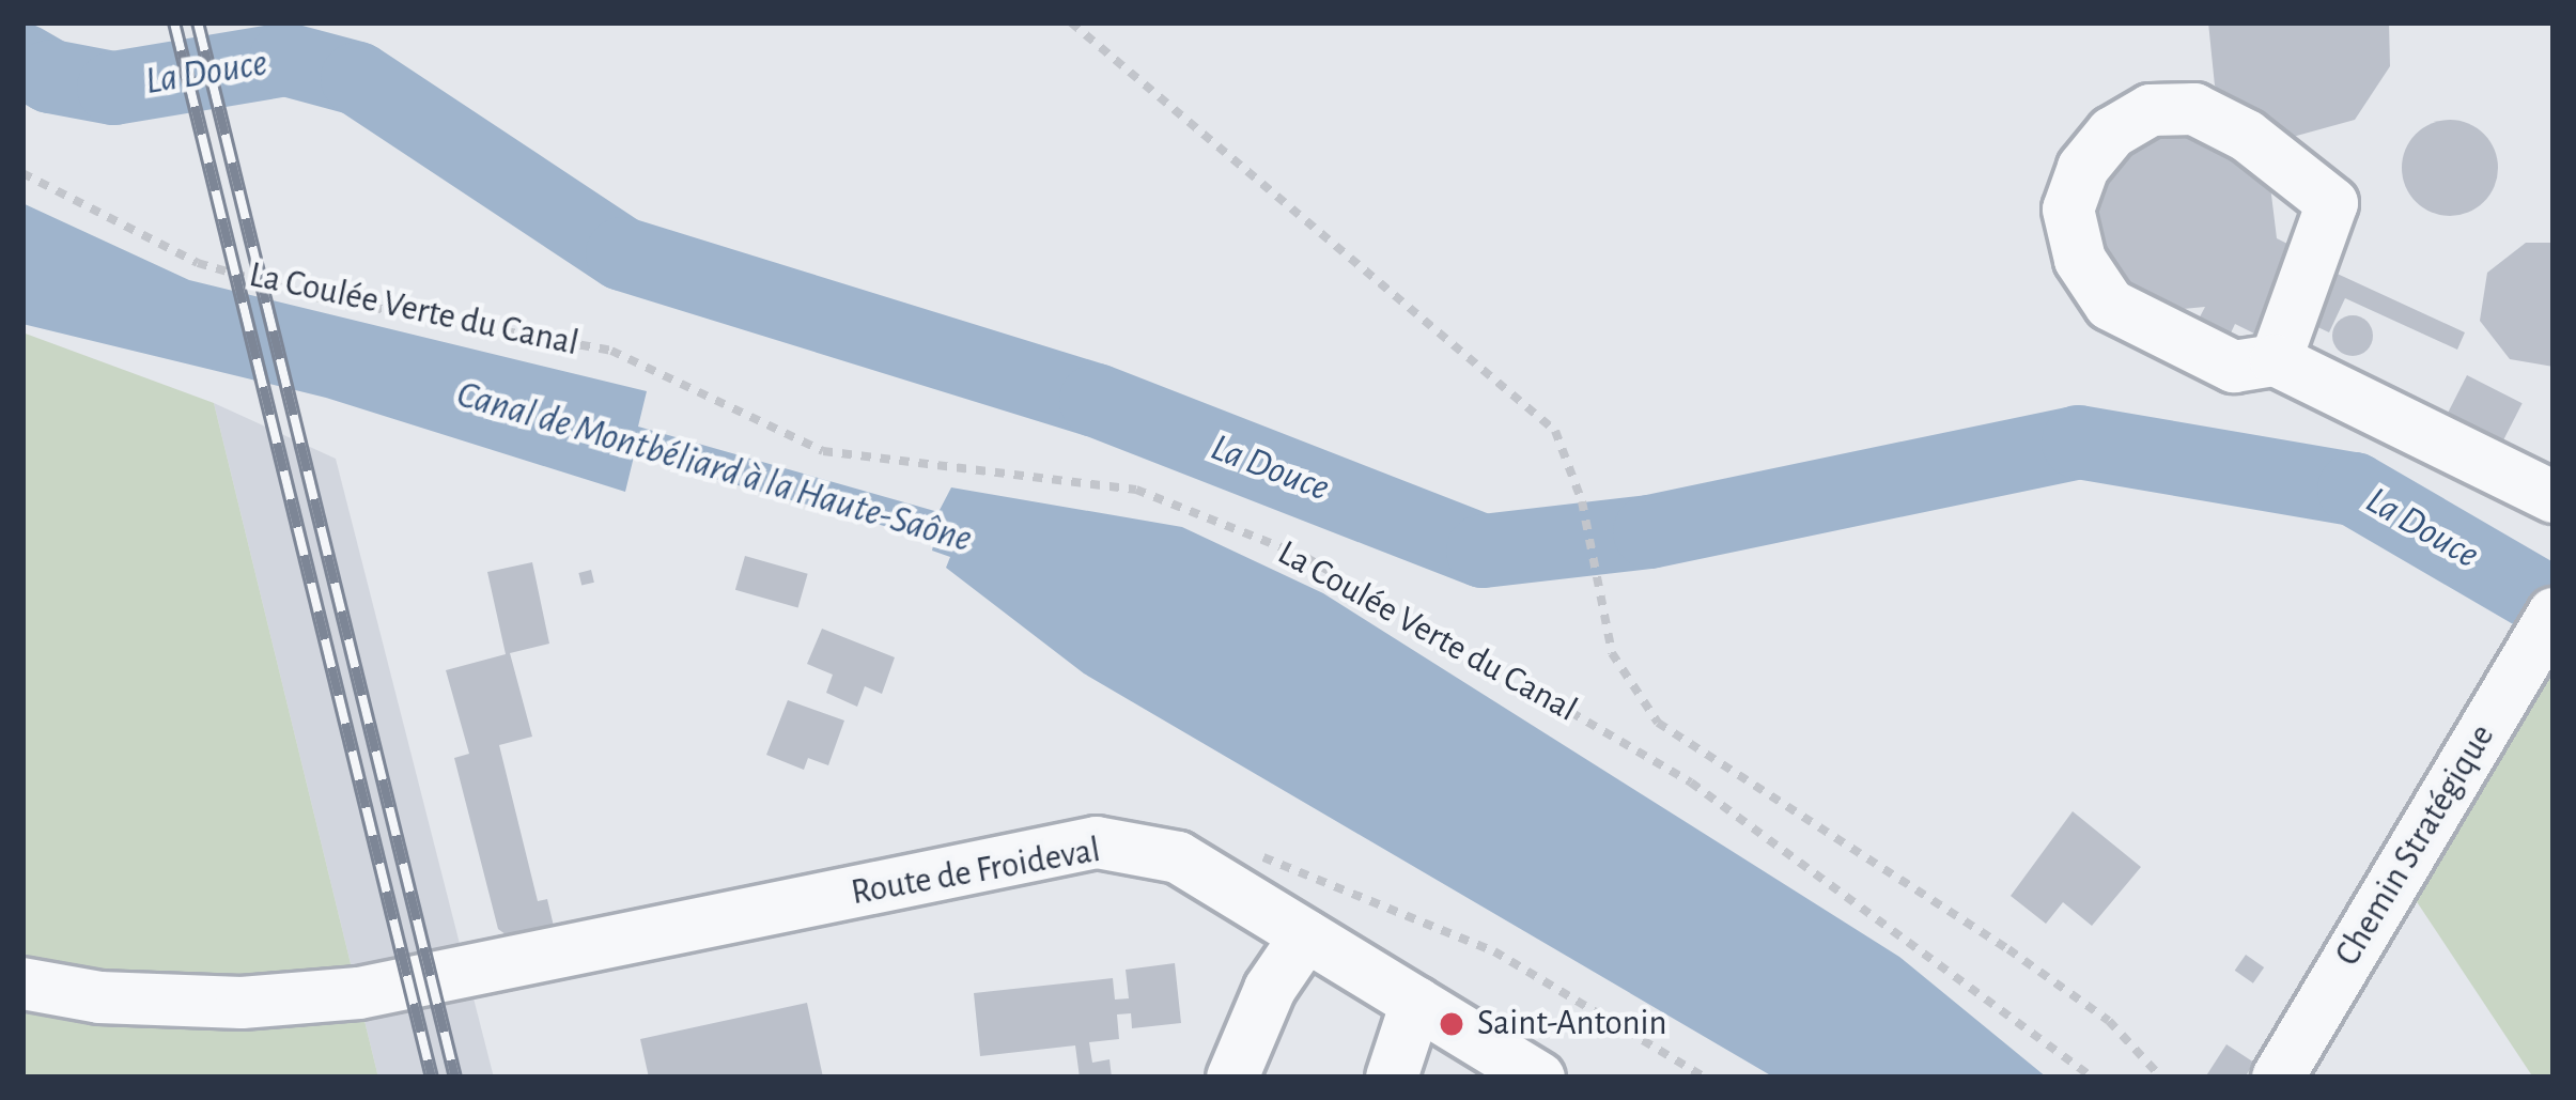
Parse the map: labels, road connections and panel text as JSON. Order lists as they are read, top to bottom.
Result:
{
  "streets": {
    "street": ["Chemin Stratégique", "Route de Froideval"],
    "path": ["La Coulée Verte du Canal"]
  },
  "water": ["La Douce", "Canal de Montbéliard à la Haute-Saône"],
  "places": ["Saint-Antonin"]
}
